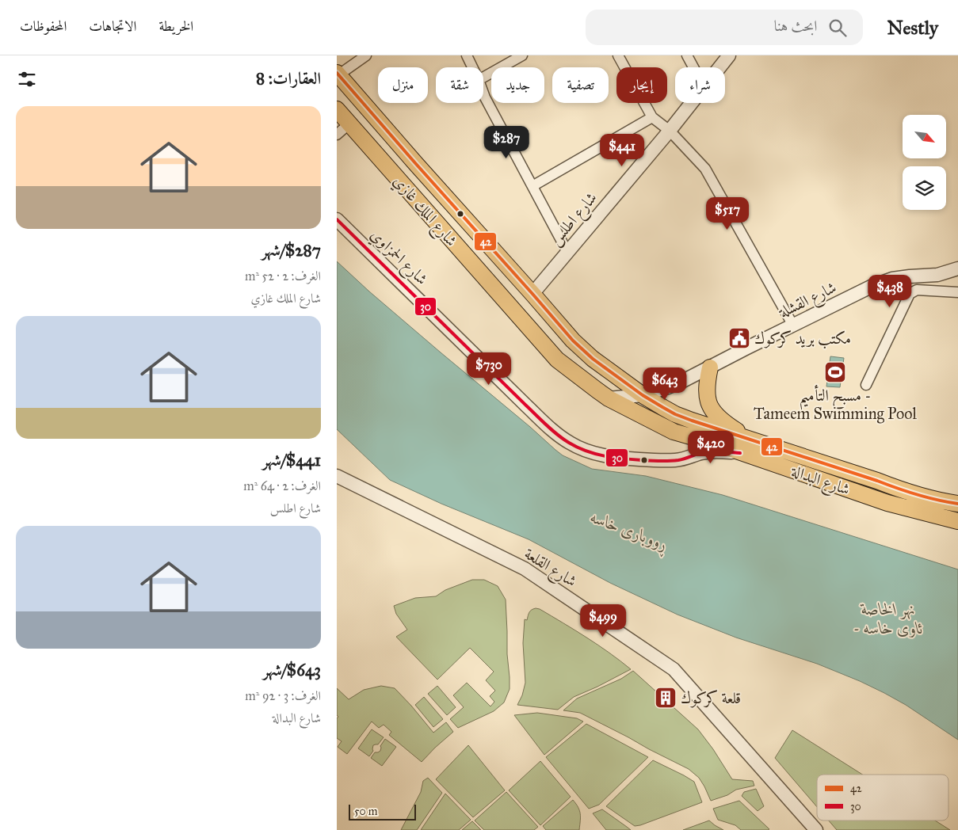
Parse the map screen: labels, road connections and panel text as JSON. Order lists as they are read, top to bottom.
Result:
{
  "streets": {
    "main road": ["شارع الملك غازي", "شارع البدالة"],
    "street": [
      "شارع اطلس",
      "شارع الحمزاوي",
      "شارع القشلة",
      "شارع القلعة"
    ]
  },
  "crossings": [
    ["شارع الملك غازي", "شارع اطلس"],
    ["شارع الملك غازي", "شارع البدالة"],
    ["شارع اطلس", "شارع البدالة"],
    ["شارع الحمزاوي", "شارع البدالة"],
    ["شارع القشلة", "شارع البدالة"]
  ],
  "water": ["ڕووباری خاسە", "نهر الخاصة - ئاوی خاسە"],
  "places": {
    "public building": ["مكتب بريد كركوك"],
    "sports": ["مسبح التأميم - Tameem Swimming Pool"],
    "building": ["قلعة كركوك"]
  },
  "lines": ["transit line 42", "transit line 30"],
  "legend": ["42", "30"],
  "scale_bar": "50 m",
  "north": "bottom right",
  "page": {
    "header": "Nestly",
    "search": "ابحث هنا",
    "nav": ["الخريطة", "الاتجاهات", "المحفوظات"],
    "heading": "العقارات: 8",
    "chip": [
      "شراء",
      "إيجار",
      "تصفية",
      "جديد",
      "شقة",
      "منزل"
    ],
    "list": [
      {
        "name": "$287/شهر",
        "note": "الغرف: 2 · 52 m² · شارع الملك غازي"
      },
      {
        "name": "$441/شهر",
        "note": "الغرف: 2 · 64 m² · شارع اطلس"
      },
      {
        "name": "$643/شهر",
        "note": "الغرف: 3 · 92 m² · شارع البدالة"
      }
    ],
    "price": [
      "$287",
      "$441",
      "$517",
      "$438",
      "$730",
      "$643",
      "$420",
      "$499"
    ],
    "scale": "50 m"
  }
}
